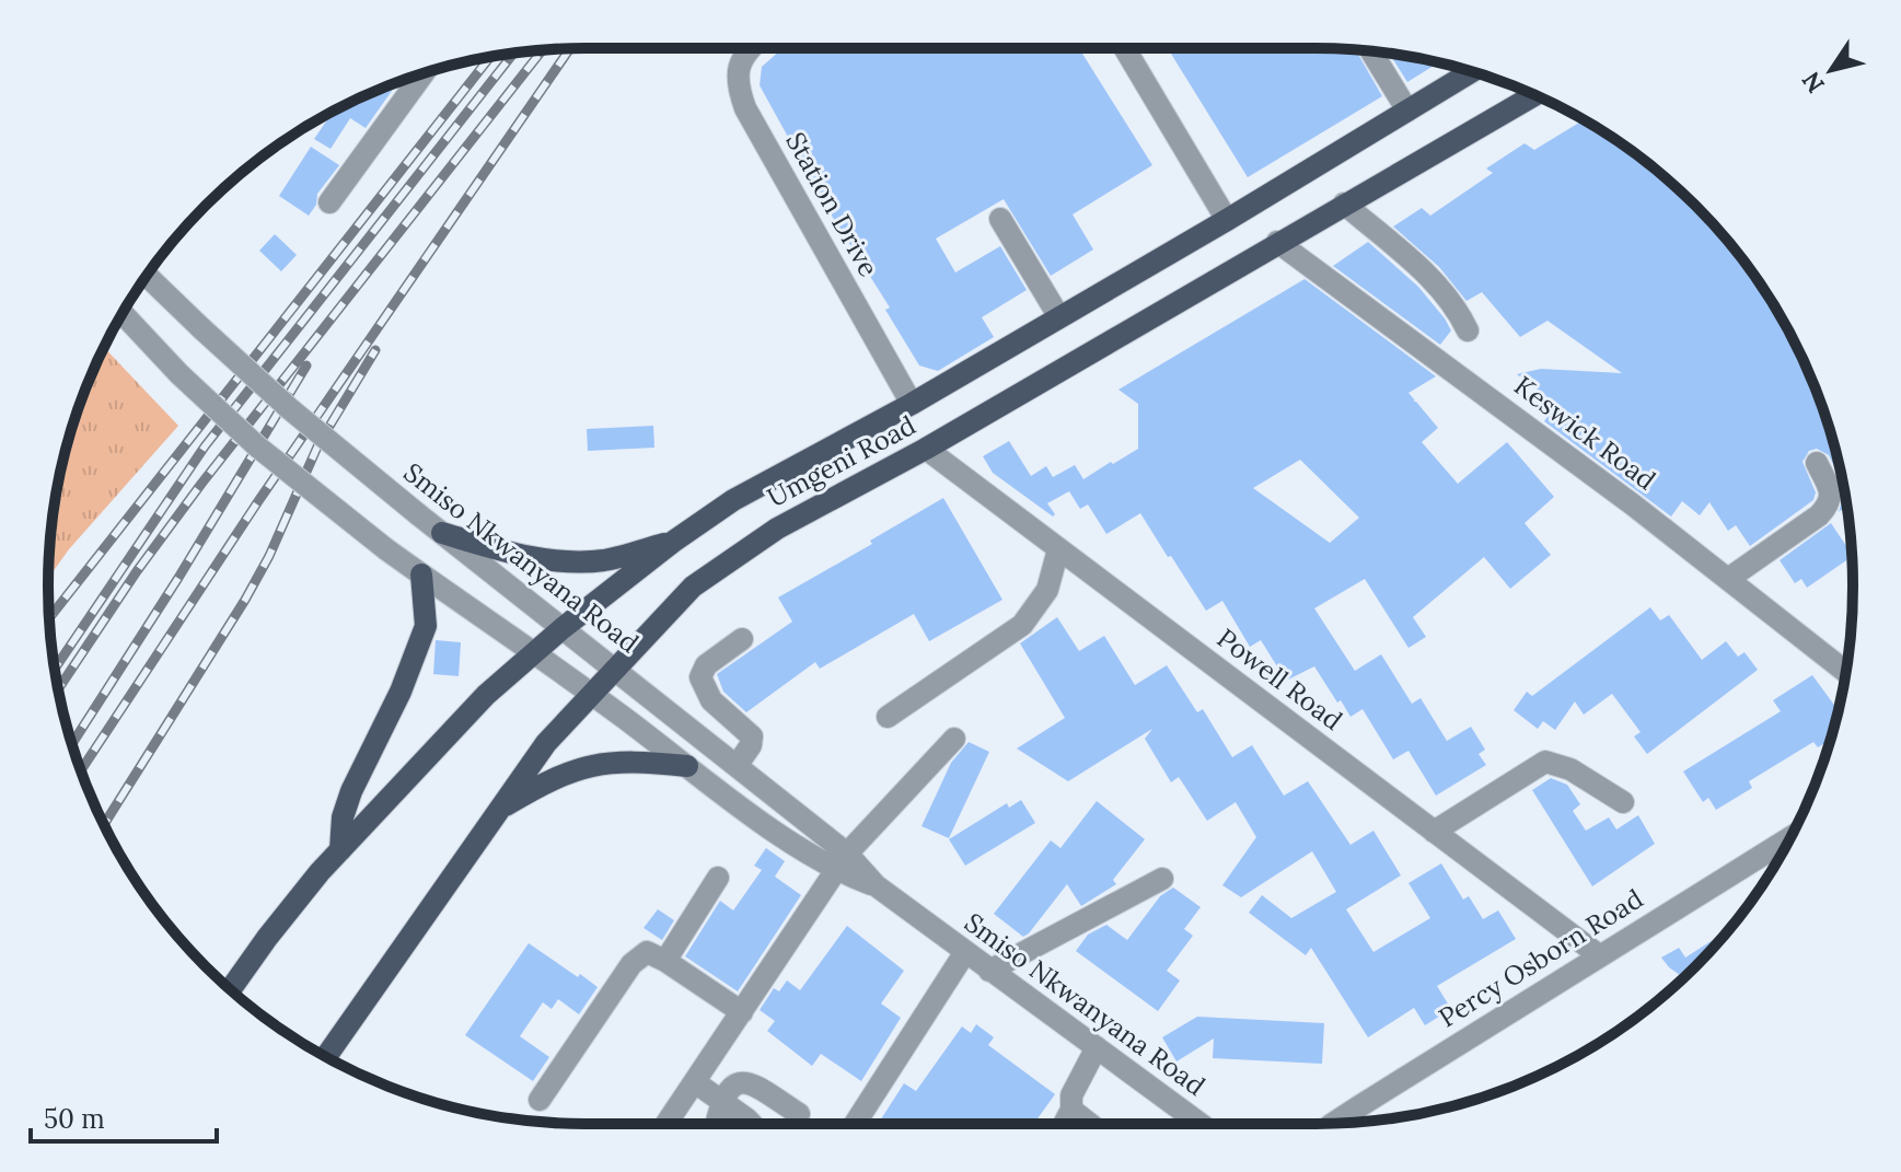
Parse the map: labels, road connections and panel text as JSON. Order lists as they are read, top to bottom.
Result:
{
  "streets": {
    "main road": ["Umgeni Road"],
    "street": [
      "Station Drive",
      "Keswick Road",
      "Smiso Nkwanyana Road",
      "Powell Road",
      "Percy Osborn Road"
    ]
  },
  "crossings": [
    ["Station Drive", "Umgeni Road"],
    ["Keswick Road", "Umgeni Road"],
    ["Umgeni Road", "Smiso Nkwanyana Road"],
    ["Umgeni Road", "Powell Road"],
    ["Powell Road", "Percy Osborn Road"]
  ],
  "scale_bar": "50 m",
  "north": "bottom left"
}
